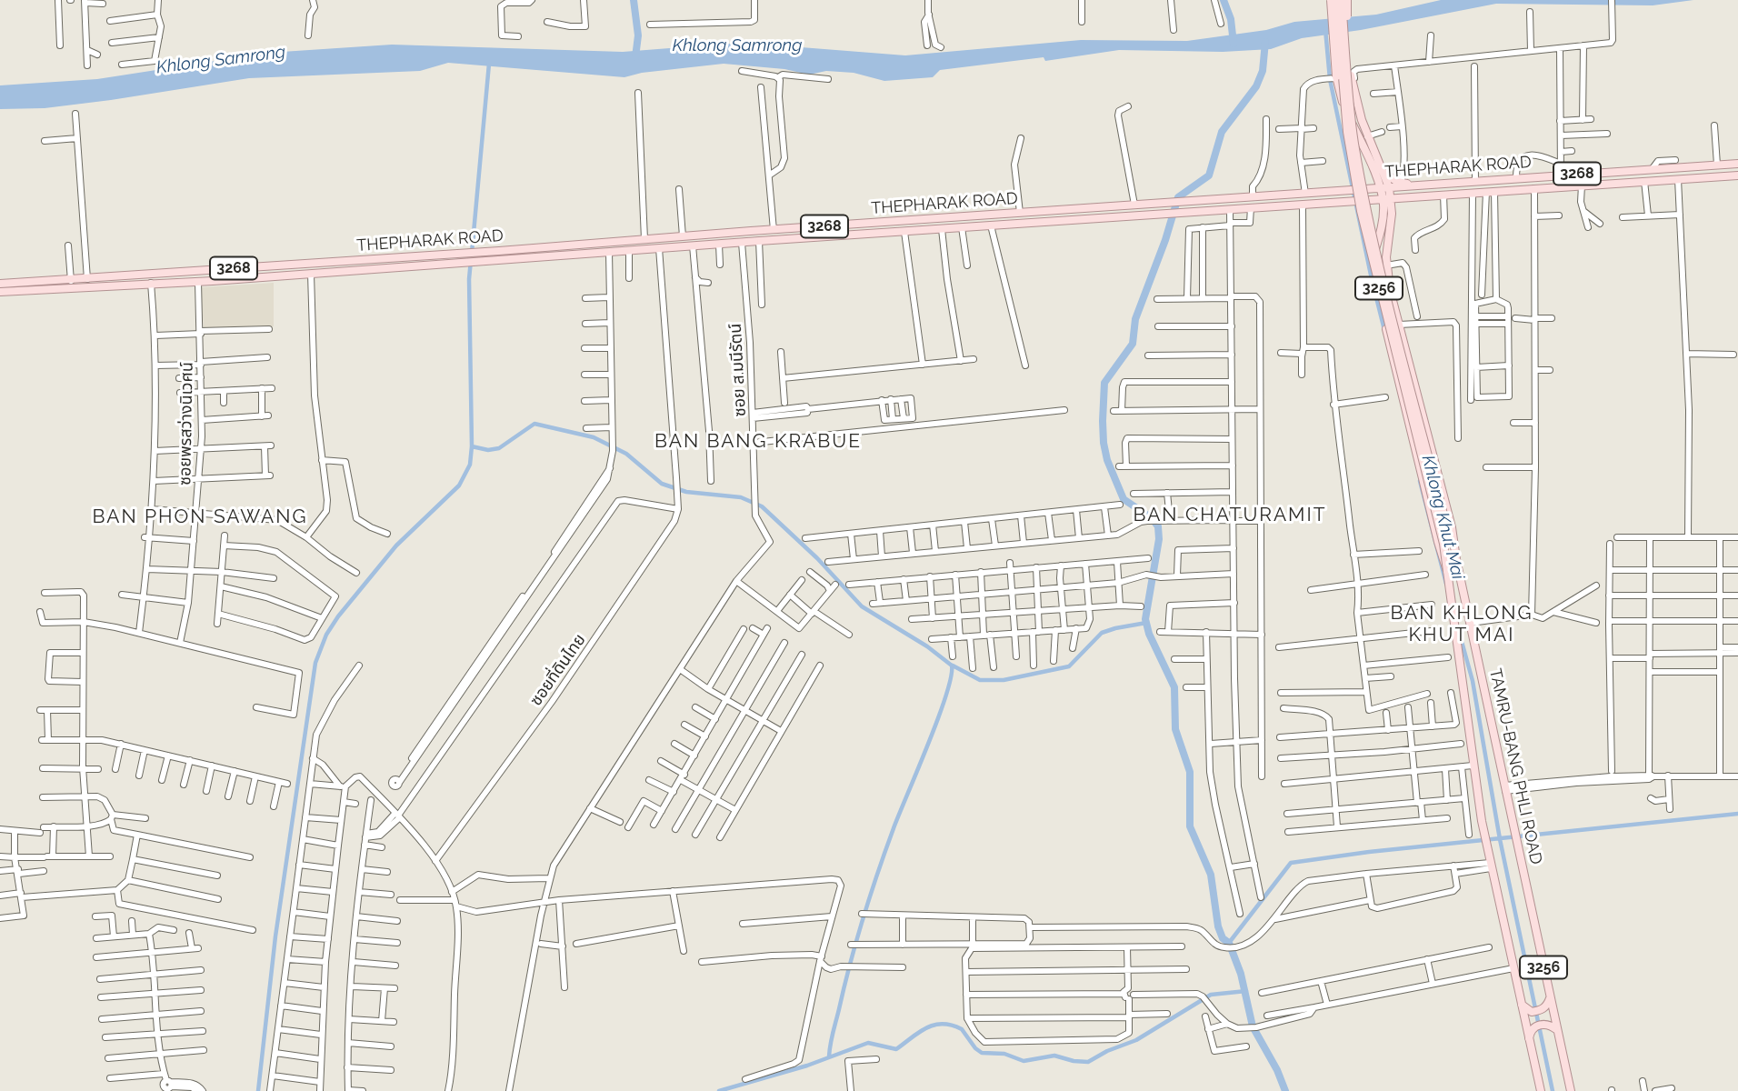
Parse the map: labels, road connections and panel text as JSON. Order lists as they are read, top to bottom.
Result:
{
  "streets": {
    "main road": [
      "THEPHARAK ROAD",
      "3268",
      "3256",
      "TAMRU-BANG PHLI ROAD"
    ],
    "street": ["ซอย ส.มนีรัตน์", "ซอยพรสว่างนิเวศน์", "ซอยที่ดินไทย"]
  },
  "crossings": [
    ["THEPHARAK ROAD", "3256"],
    ["THEPHARAK ROAD", "ซอย ส.มนีรัตน์"],
    ["THEPHARAK ROAD", "ซอยพรสว่างนิเวศน์"],
    ["3256", "TAMRU-BANG PHLI ROAD"]
  ],
  "districts": [
    "BAN BANG KRABUE",
    "BAN CHATURAMIT",
    "BAN PHON SAWANG",
    "BAN KHLONG KHUT MAI"
  ],
  "water": ["Khlong Samrong", "Khlong Khut Mai"]
}
